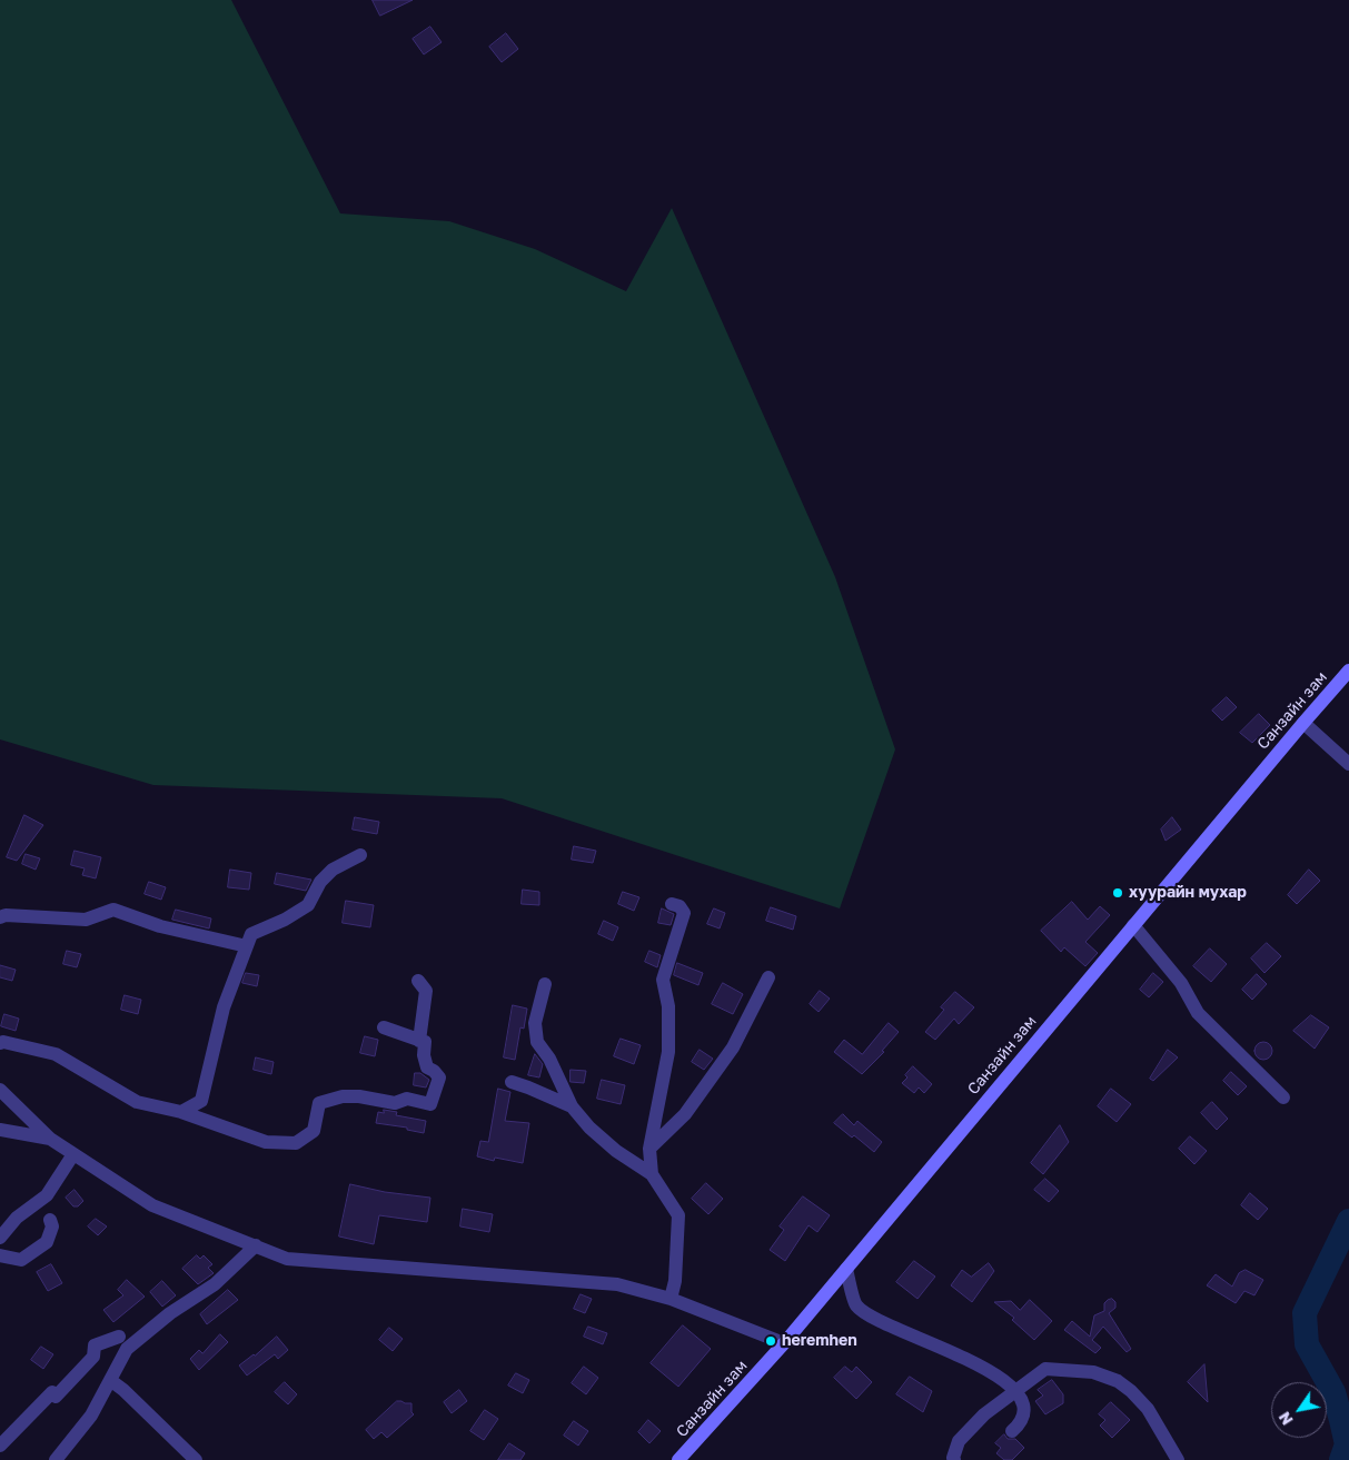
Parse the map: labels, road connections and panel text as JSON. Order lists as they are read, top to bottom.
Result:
{
  "streets": {
    "main road": ["Санзайн зам"]
  },
  "places": ["хуурайн мухар", "heremhen"],
  "north": "bottom left"
}
